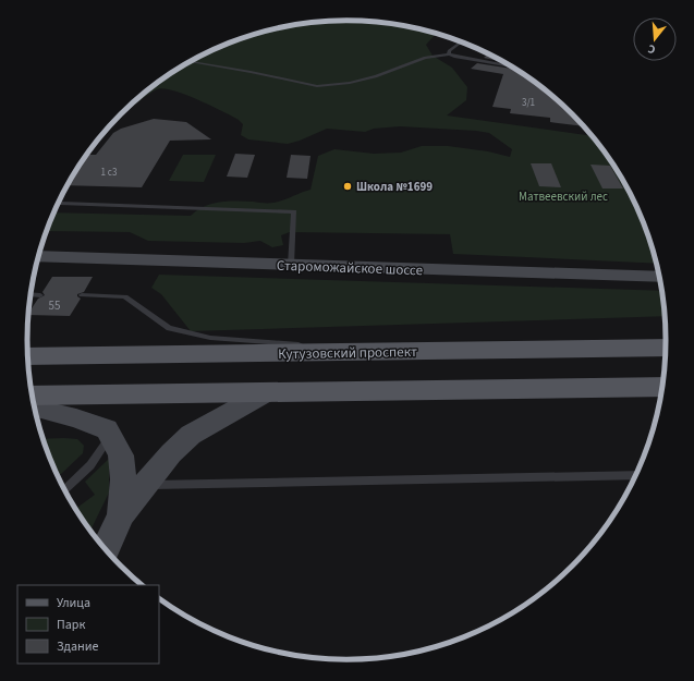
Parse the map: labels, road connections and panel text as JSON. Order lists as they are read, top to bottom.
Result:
{
  "streets": {
    "main road": ["Староможайское шоссе", "Кутузовский проспект"]
  },
  "parks": ["Матвеевский лес"],
  "places": ["Школа №1699"],
  "house_numbers": ["3/1", "1 с3", "55"],
  "legend": ["Улица", "Парк", "Здание"],
  "north": "bottom"
}
